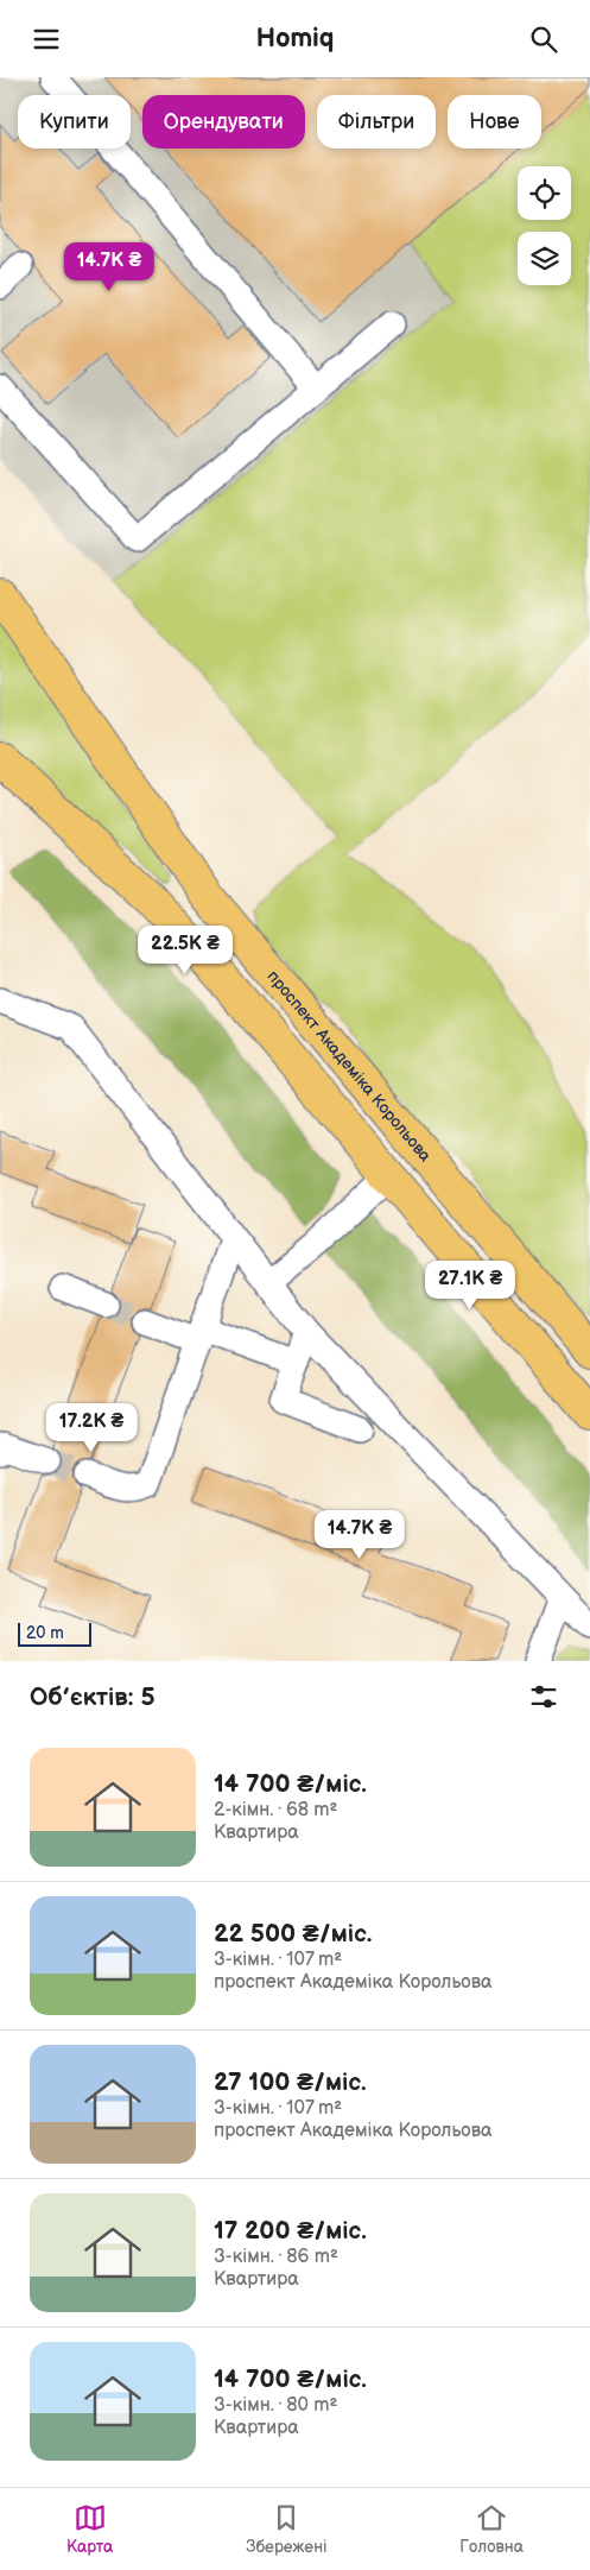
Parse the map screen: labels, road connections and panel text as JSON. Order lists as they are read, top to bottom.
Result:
{
  "streets": {
    "main road": ["проспект Академіка Корольова"]
  },
  "scale_bar": "20 m",
  "page": {
    "header": "Homiq",
    "chip": [
      "Купити",
      "Орендувати",
      "Фільтри",
      "Нове"
    ],
    "price": [
      "14.7K ₴",
      "22.5K ₴",
      "27.1K ₴",
      "17.2K ₴",
      "14.7K ₴"
    ],
    "scale": "20 m",
    "heading": "Об’єктів: 5",
    "list": [
      {
        "name": "14 700 ₴/міс.",
        "note": "2-кімн. · 68 m² · Квартира"
      },
      {
        "name": "22 500 ₴/міс.",
        "note": "3-кімн. · 107 m² · проспект Академіка Корольова"
      },
      {
        "name": "27 100 ₴/міс.",
        "note": "3-кімн. · 107 m² · проспект Академіка Корольова"
      },
      {
        "name": "17 200 ₴/міс.",
        "note": "3-кімн. · 86 m² · Квартира"
      },
      {
        "name": "14 700 ₴/міс.",
        "note": "3-кімн. · 80 m² · Квартира"
      }
    ],
    "tabs": ["Карта", "Збережені", "Головна"]
  }
}
